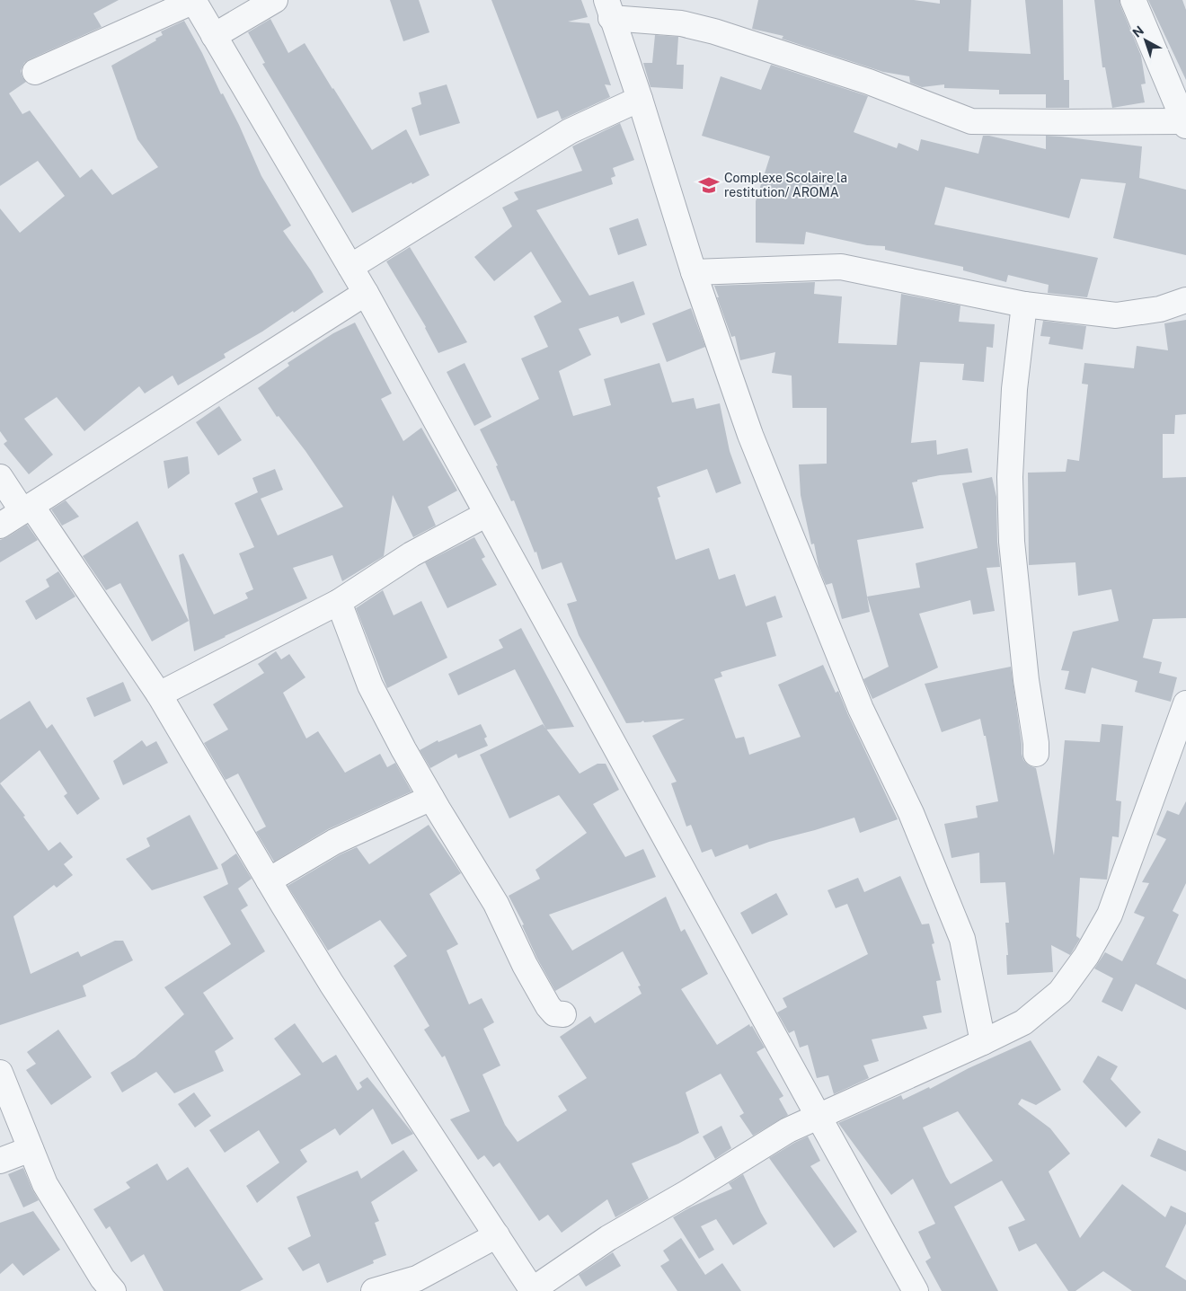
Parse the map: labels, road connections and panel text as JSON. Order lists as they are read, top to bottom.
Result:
{
  "places": {
    "school or university": ["Complexe Scolaire la restitution/ AROMA"]
  },
  "north": "top left"
}
